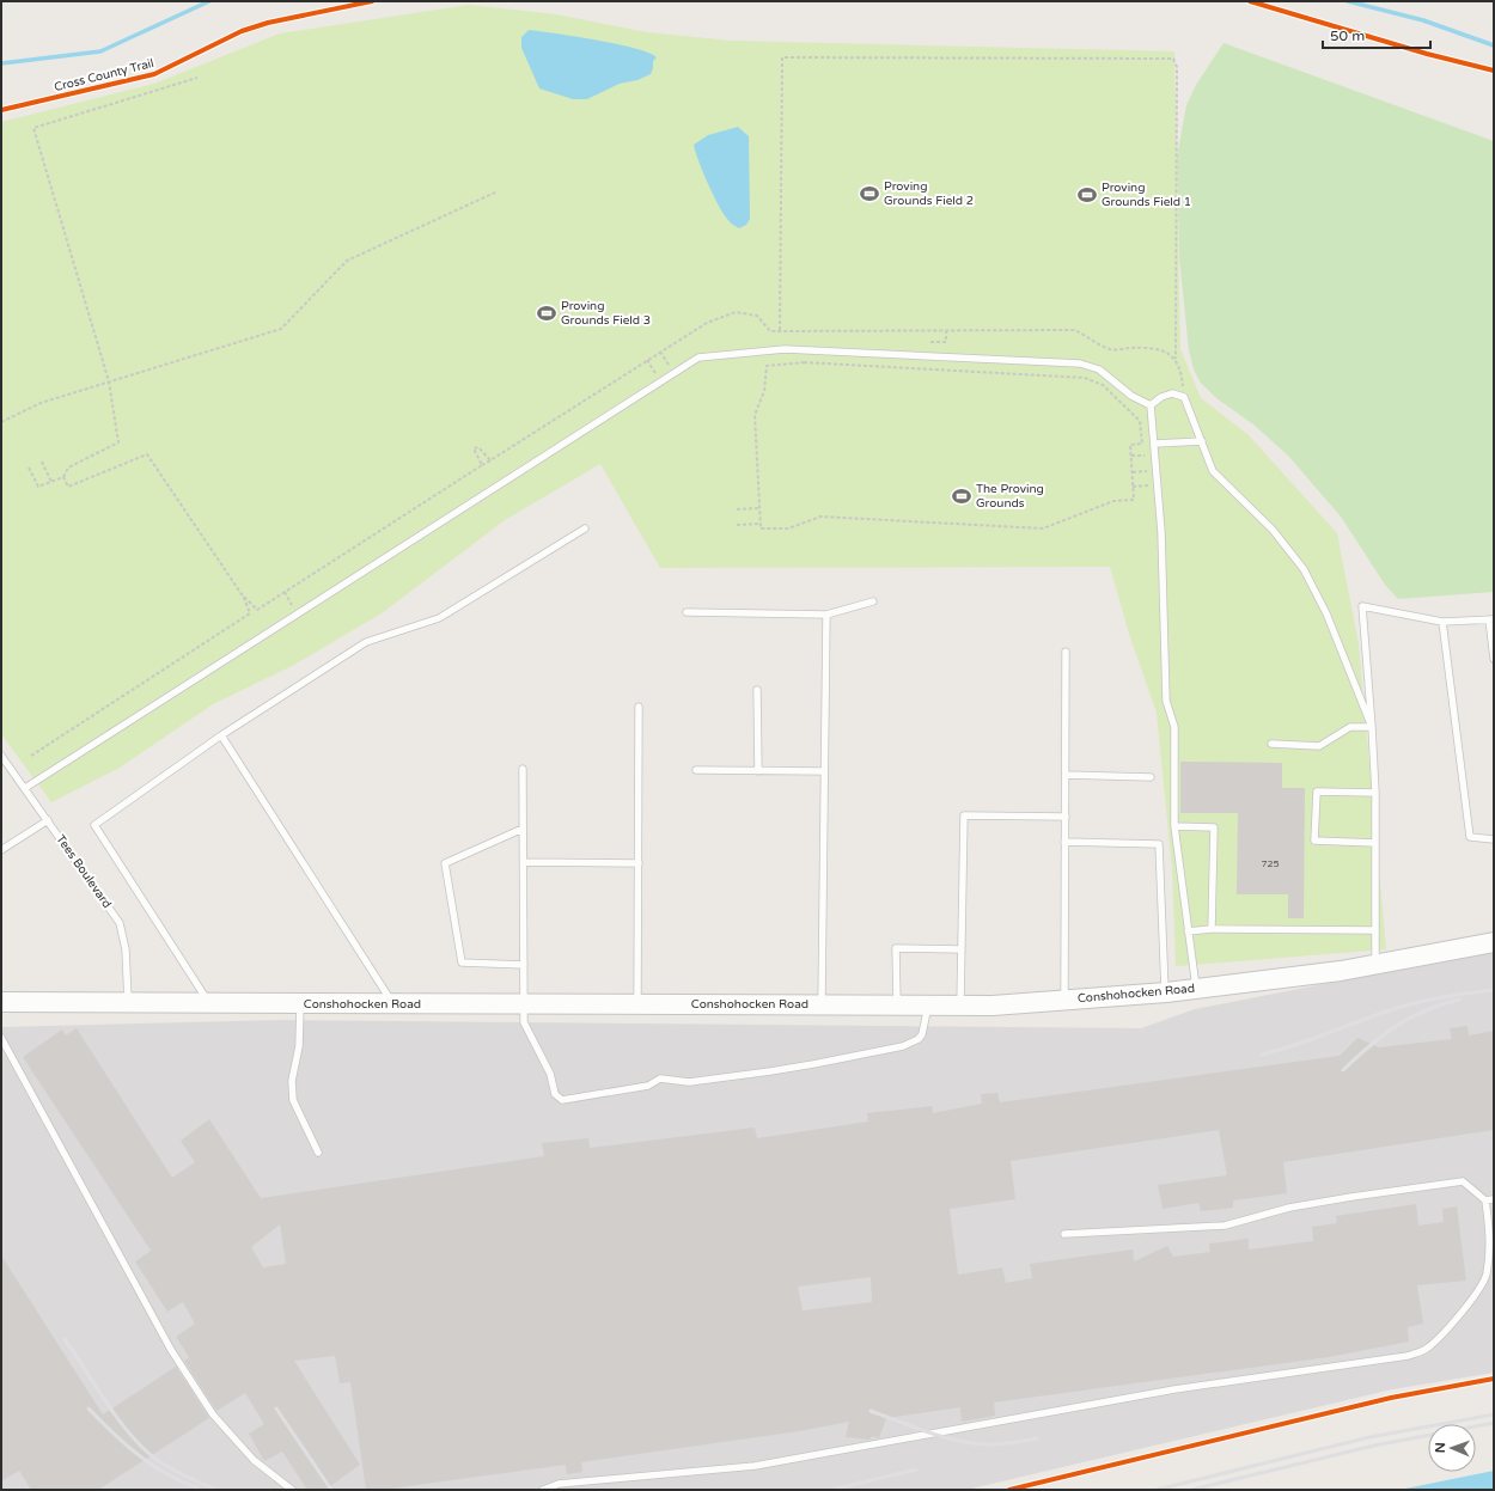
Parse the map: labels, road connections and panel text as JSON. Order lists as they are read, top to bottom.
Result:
{
  "streets": {
    "main road": ["Conshohocken Road"],
    "lane": ["Tees Boulevard"],
    "cycle path": ["Cross County Trail"]
  },
  "crossings": [
    ["Tees Boulevard", "Conshohocken Road"]
  ],
  "places": {
    "sports": [
      "Proving Grounds Field 2",
      "Proving Grounds Field 1",
      "Proving Grounds Field 3",
      "The Proving Grounds"
    ]
  },
  "house_numbers": ["725"],
  "scale_bar": "50 m",
  "north": "left"
}
